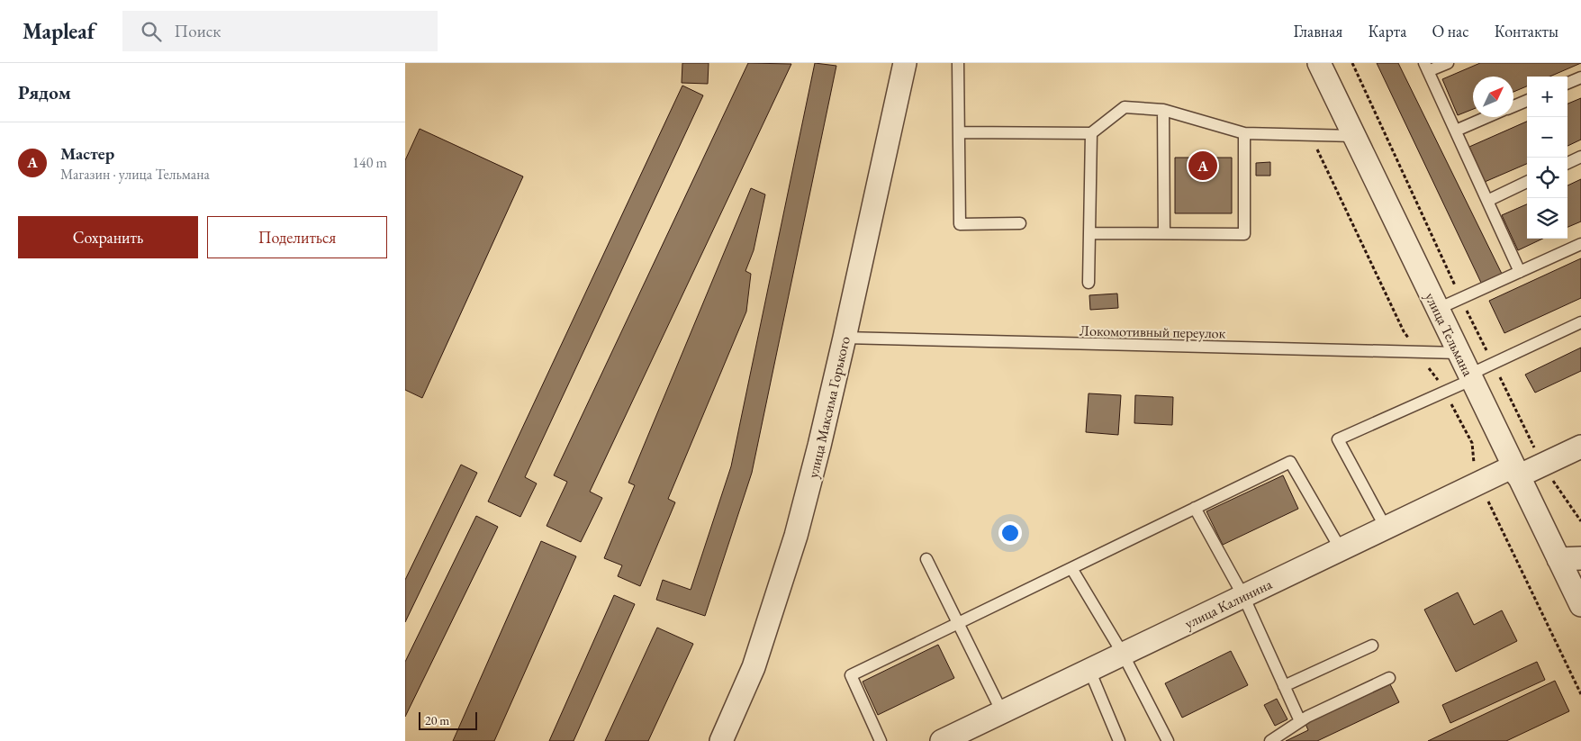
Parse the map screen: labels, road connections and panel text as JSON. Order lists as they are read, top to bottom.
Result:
{
  "streets": {
    "street": ["улица Тельмана", "улица Максима Горького", "улица Калинина"],
    "lane": ["Локомотивный переулок"]
  },
  "crossings": [
    ["Локомотивный переулок", "улица Тельмана"],
    ["Локомотивный переулок", "улица Максима Горького"],
    ["улица Тельмана", "улица Калинина"]
  ],
  "scale_bar": "20 m",
  "north": "top right",
  "page": {
    "header": "Mapleaf",
    "search": "Поиск",
    "nav": [
      "Главная",
      "Карта",
      "О нас",
      "Контакты"
    ],
    "heading": "Рядом",
    "map_buttons": ["+", "−"],
    "list": [
      {
        "mark": "A",
        "name": "Мастер",
        "note": "Магазин · улица Тельмана",
        "value": "140 m"
      }
    ],
    "pins": "A",
    "buttons": ["Сохранить", "Поделиться"],
    "scale": "20 m"
  }
}
